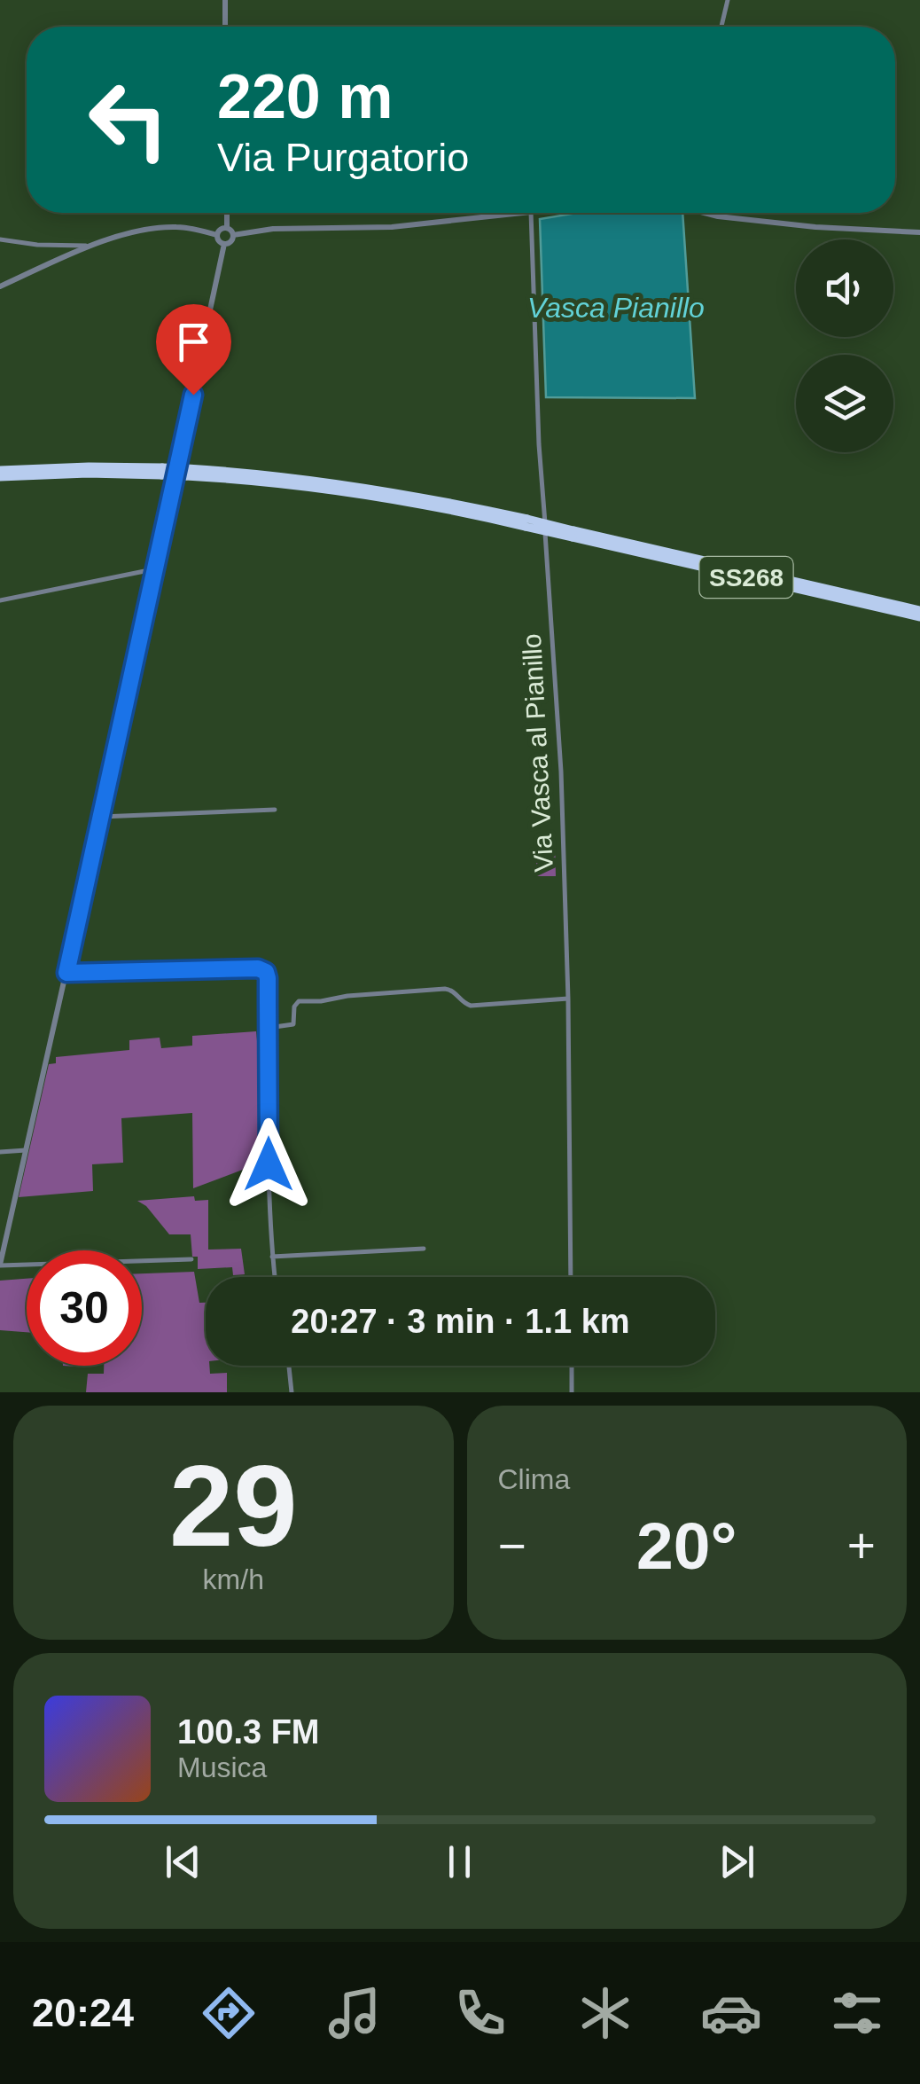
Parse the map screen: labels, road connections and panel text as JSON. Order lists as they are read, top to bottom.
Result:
{
  "streets": {
    "highway": ["SS268"],
    "street": ["Via Vasca al Pianillo"]
  },
  "water": ["Vasca Pianillo"],
  "page": {
    "turn": ["220 m", "Via Purgatorio"],
    "limit": "30",
    "trip": "20:27 · 3 min · 1.1 km",
    "tile": [
      ["29", "km/h"],
      "Clima"
    ],
    "heat": ["−", "20°", "+"],
    "song": ["100.3 FM", "Musica"],
    "tabs": "20:24"
  }
}
